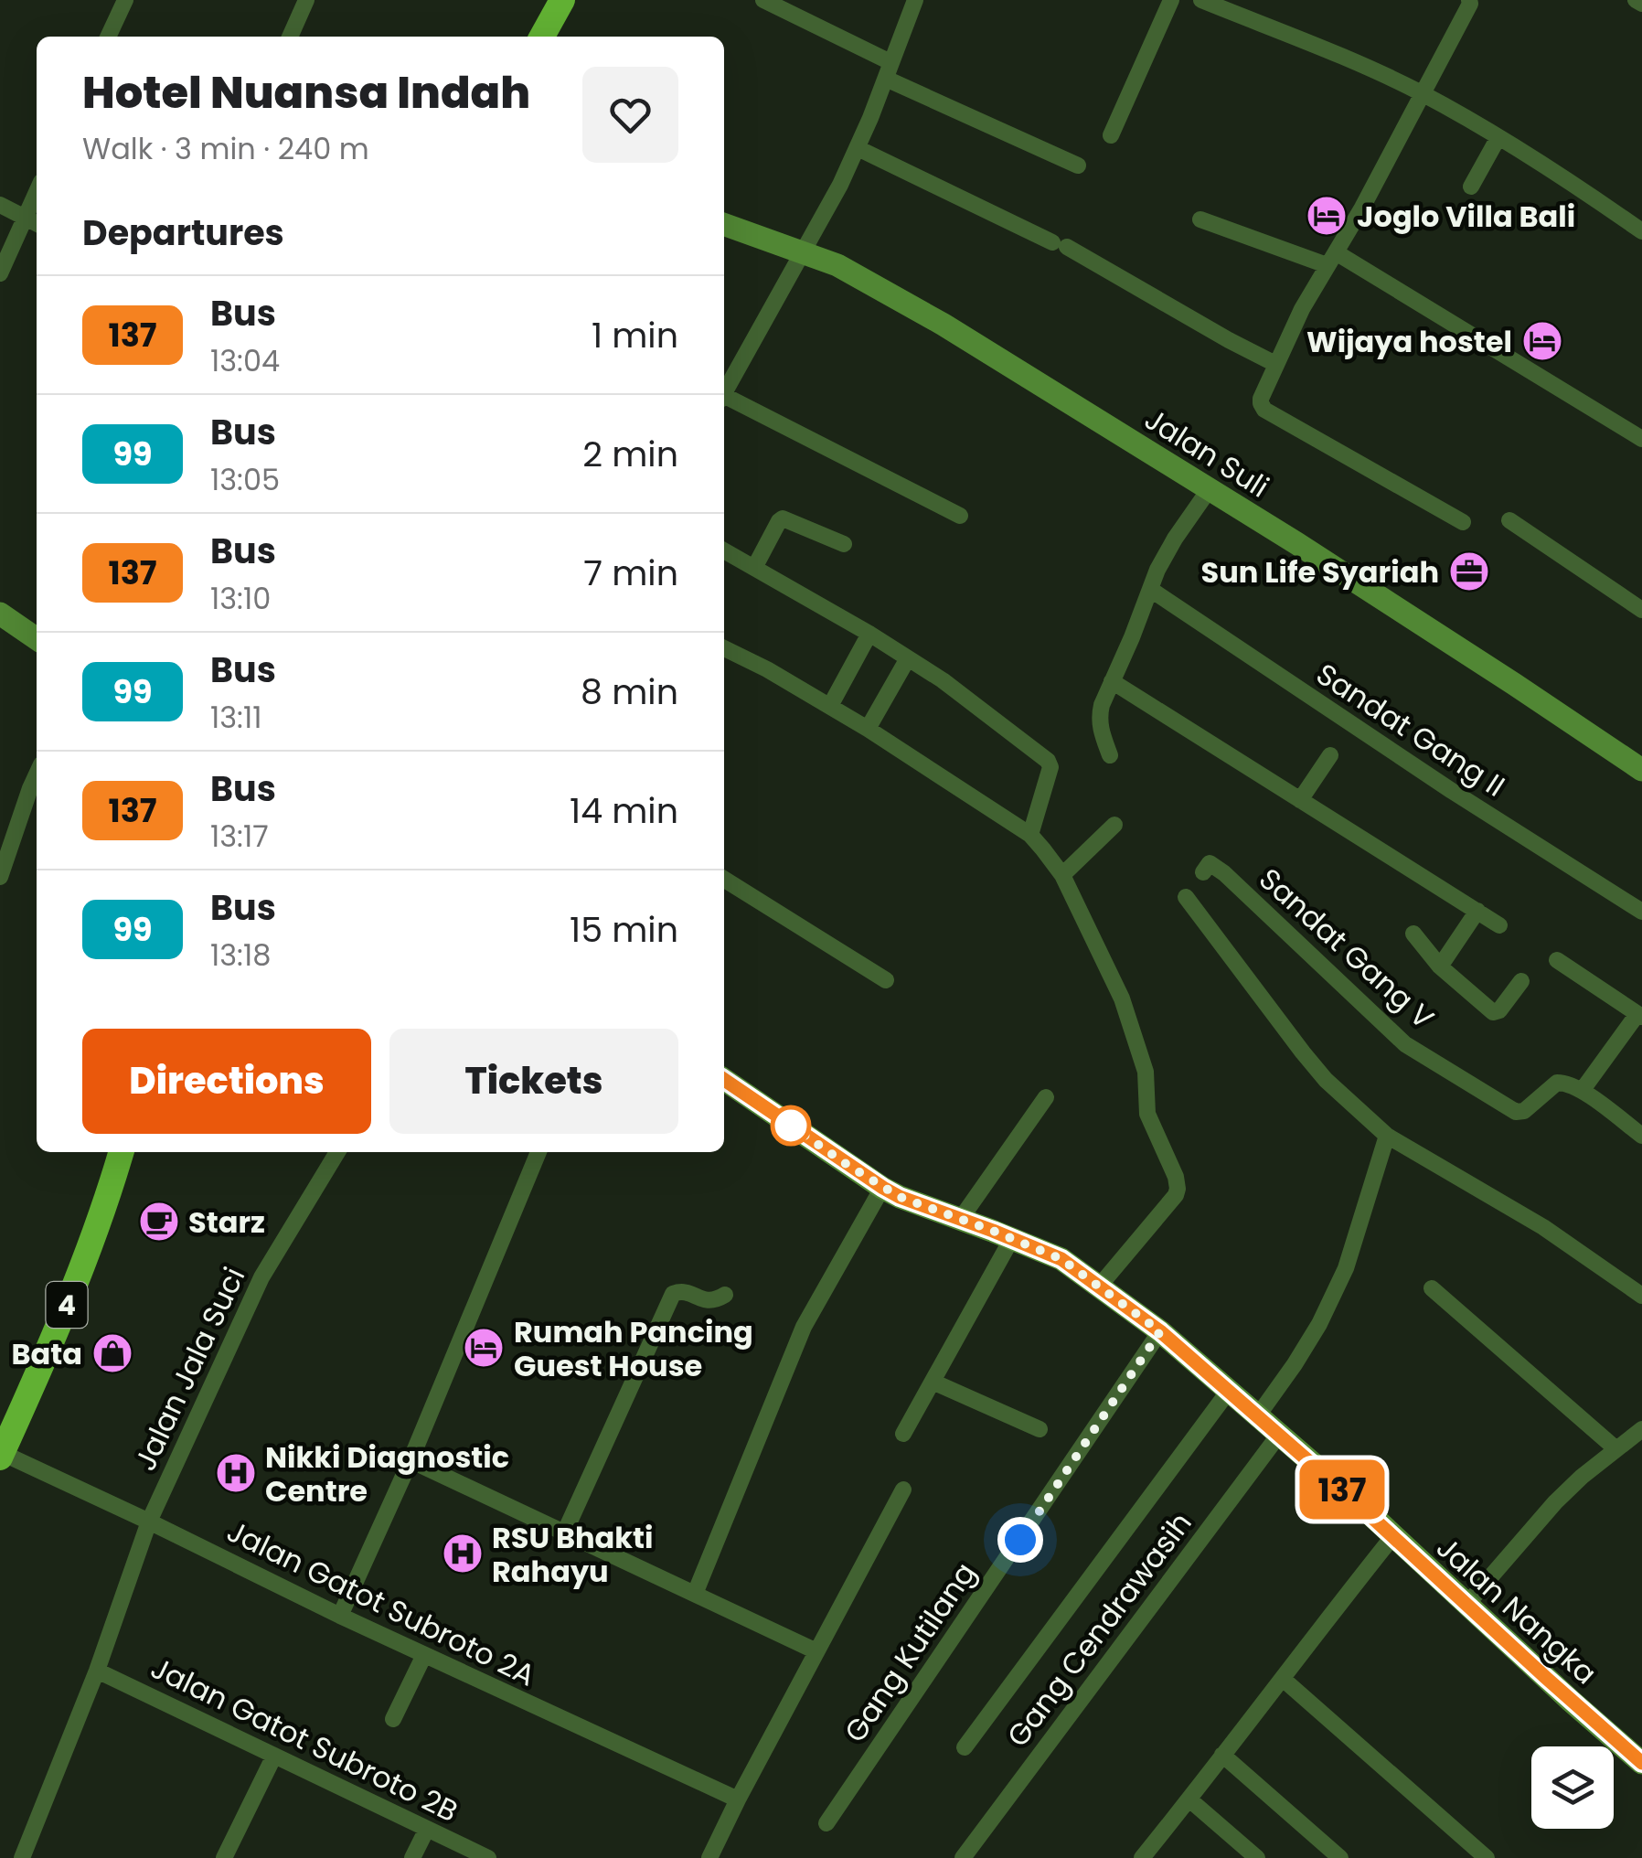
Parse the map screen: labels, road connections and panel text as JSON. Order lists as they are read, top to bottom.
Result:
{
  "streets": {
    "highway": ["4"],
    "main road": ["Jalan Suli", "Jalan Nangka"],
    "street": [
      "Sandat Gang II",
      "Sandat Gang V",
      "Jalan Jala Suci",
      "Jalan Gatot Subroto 2A",
      "Gang Cendrawasih",
      "Gang Kutilang",
      "Jalan Gatot Subroto 2B"
    ]
  },
  "crossings": [
    ["4", "Jalan Gatot Subroto 2A"],
    ["Jalan Jala Suci", "Jalan Gatot Subroto 2A"],
    ["Jalan Jala Suci", "Jalan Gatot Subroto 2B"],
    ["Jalan Nangka", "Gang Cendrawasih"],
    ["Jalan Nangka", "Gang Kutilang"]
  ],
  "places": {
    "hotel": ["Joglo Villa Bali", "Wijaya hostel", "Rumah Pancing Guest House"],
    "office": ["Sun Life Syariah"],
    "cafe": ["Starz"],
    "shop": ["Bata"],
    "hospital": ["Nikki Diagnostic Centre", "RSU Bhakti Rahayu"]
  },
  "lines": ["bus line 137"],
  "page": {
    "on_map": "137",
    "heading": [
      ["Hotel Nuansa Indah", "Walk · 3 min · 240 m"],
      "Departures"
    ],
    "list": [
      {
        "mark": "137",
        "name": "Bus",
        "note": "13:04",
        "value": "1 min"
      },
      {
        "mark": "99",
        "name": "Bus",
        "note": "13:05",
        "value": "2 min"
      },
      {
        "mark": "137",
        "name": "Bus",
        "note": "13:10",
        "value": "7 min"
      },
      {
        "mark": "99",
        "name": "Bus",
        "note": "13:11",
        "value": "8 min"
      },
      {
        "mark": "137",
        "name": "Bus",
        "note": "13:17",
        "value": "14 min"
      },
      {
        "mark": "99",
        "name": "Bus",
        "note": "13:18",
        "value": "15 min"
      }
    ],
    "buttons": ["Directions", "Tickets"]
  }
}
